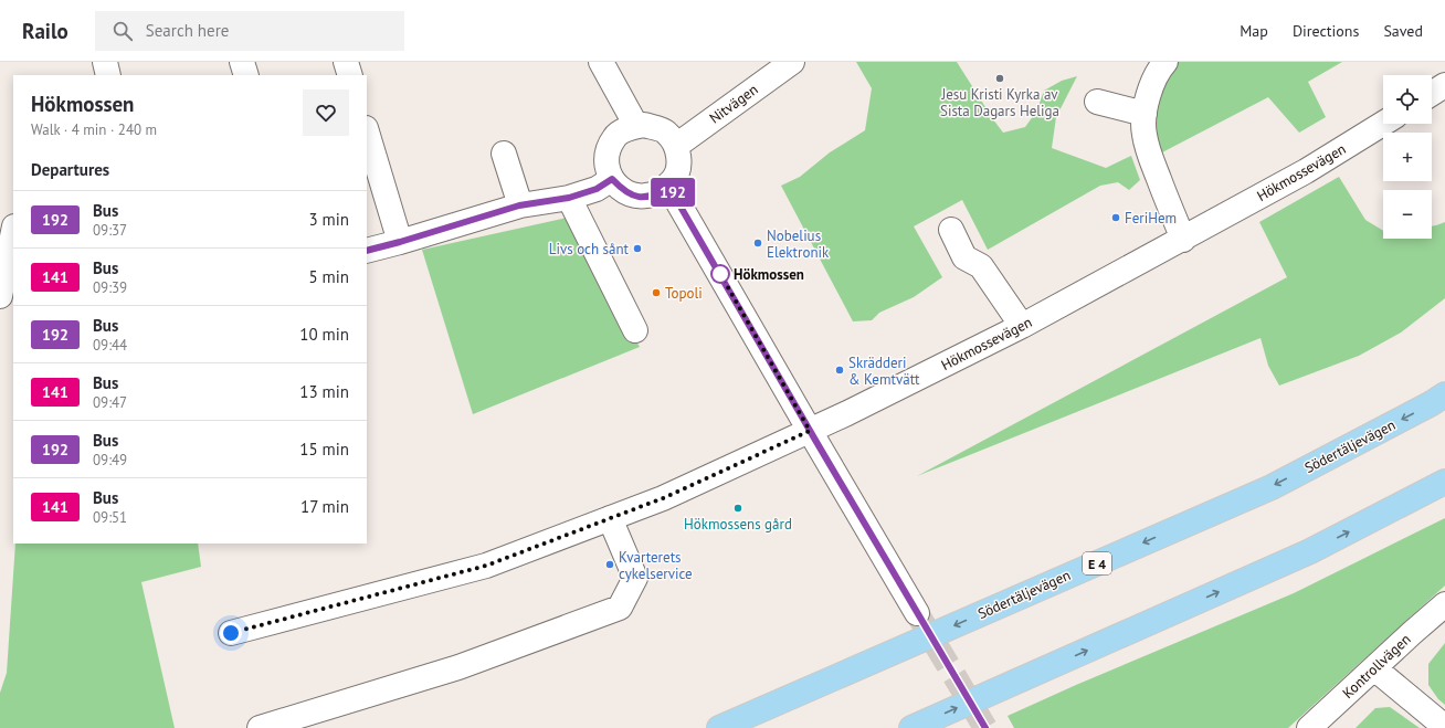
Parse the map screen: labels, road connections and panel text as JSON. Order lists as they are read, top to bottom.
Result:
{
  "streets": {
    "highway": ["Södertäljevägen", "E 4"],
    "street": ["Nitvägen", "Hökmossevägen", "Kontrollvägen"]
  },
  "places": [
    "Jesu Kristi Kyrka av Sista Dagars Heliga",
    "FeriHem",
    "Nobelius Elektronik",
    "Livs och sånt",
    "Hökmossen",
    "Topoli",
    "Skrädderi & Kemtvätt",
    "Hökmossens gård",
    "Kvarterets cykelservice"
  ],
  "lines": ["bus line 192"],
  "page": {
    "header": "Railo",
    "search": "Search here",
    "nav": ["Map", "Directions", "Saved"],
    "on_map": "192",
    "map_buttons": ["+", "−"],
    "heading": [
      ["Hökmossen", "Walk · 4 min · 240 m"],
      "Departures"
    ],
    "list": [
      {
        "mark": "192",
        "name": "Bus",
        "note": "09:37",
        "value": "3 min"
      },
      {
        "mark": "141",
        "name": "Bus",
        "note": "09:39",
        "value": "5 min"
      },
      {
        "mark": "192",
        "name": "Bus",
        "note": "09:44",
        "value": "10 min"
      },
      {
        "mark": "141",
        "name": "Bus",
        "note": "09:47",
        "value": "13 min"
      },
      {
        "mark": "192",
        "name": "Bus",
        "note": "09:49",
        "value": "15 min"
      },
      {
        "mark": "141",
        "name": "Bus",
        "note": "09:51",
        "value": "17 min"
      }
    ]
  }
}
